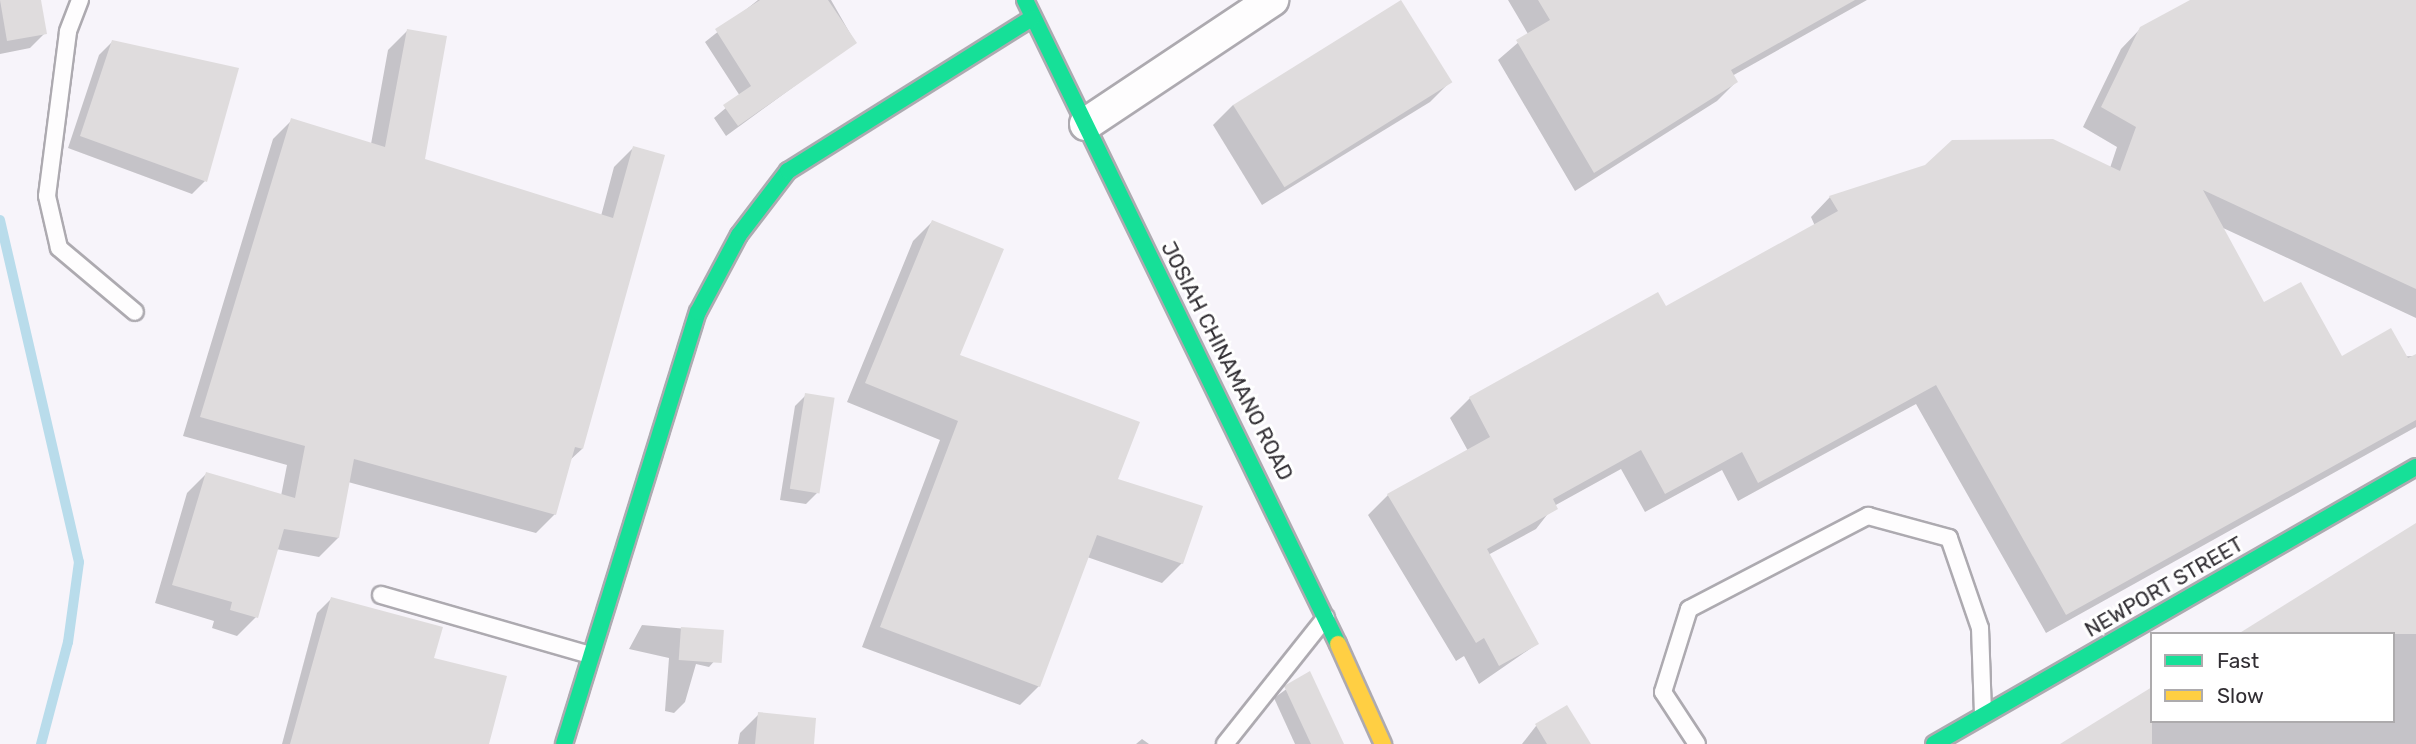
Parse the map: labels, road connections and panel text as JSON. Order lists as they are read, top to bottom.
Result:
{
  "streets": {
    "street": ["JOSIAH CHINAMANO ROAD", "NEWPORT STREET"]
  },
  "legend": ["Fast", "Slow"]
}
